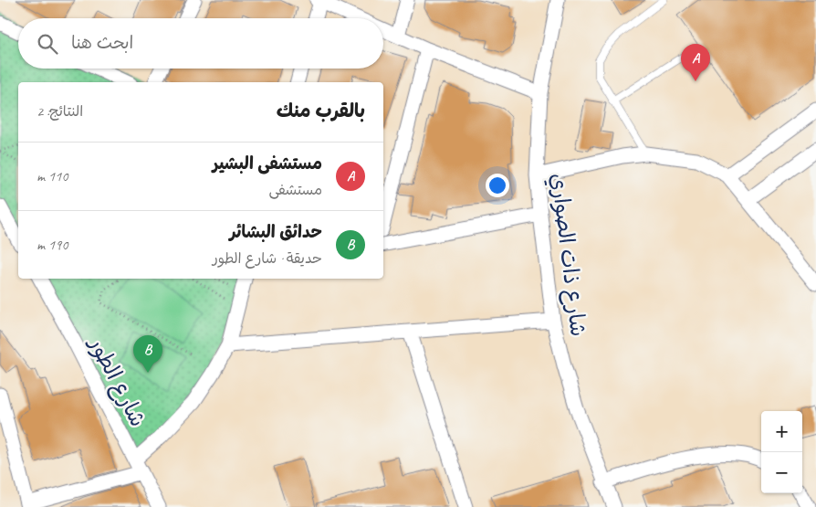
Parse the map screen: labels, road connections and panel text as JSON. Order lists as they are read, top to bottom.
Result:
{
  "streets": {
    "street": ["شارع ذات الصواري", "شارع الطور"]
  },
  "page": {
    "search": "ابحث هنا",
    "pins": ["A", "B"],
    "heading": ["بالقرب منك", "النتائج: 2"],
    "list": [
      {
        "mark": "A",
        "name": "مستشفى البشير",
        "note": "مستشفى",
        "value": "110 m"
      },
      {
        "mark": "B",
        "name": "حدائق البشائر",
        "note": "حديقة · شارع الطور",
        "value": "190 m"
      }
    ],
    "map_buttons": ["+", "−"]
  }
}
